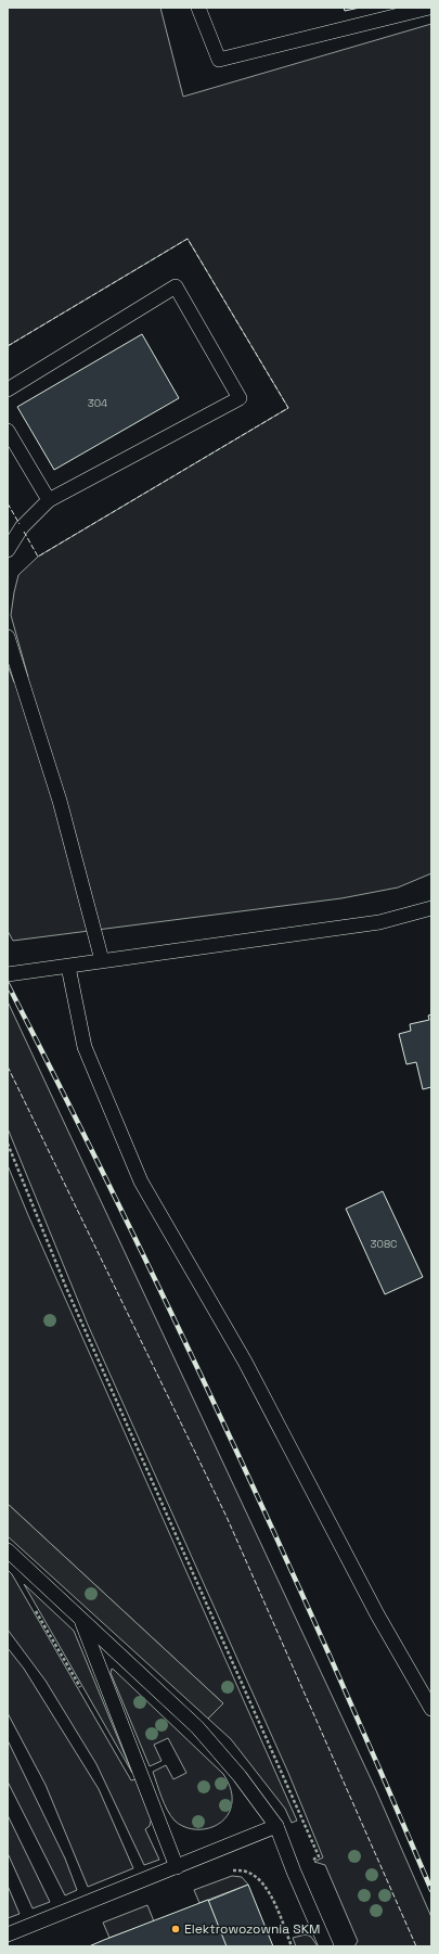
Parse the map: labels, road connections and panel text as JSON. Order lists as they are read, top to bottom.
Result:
{
  "places": ["Elektrowozownia SKM"],
  "house_numbers": ["304", "308C"]
}
